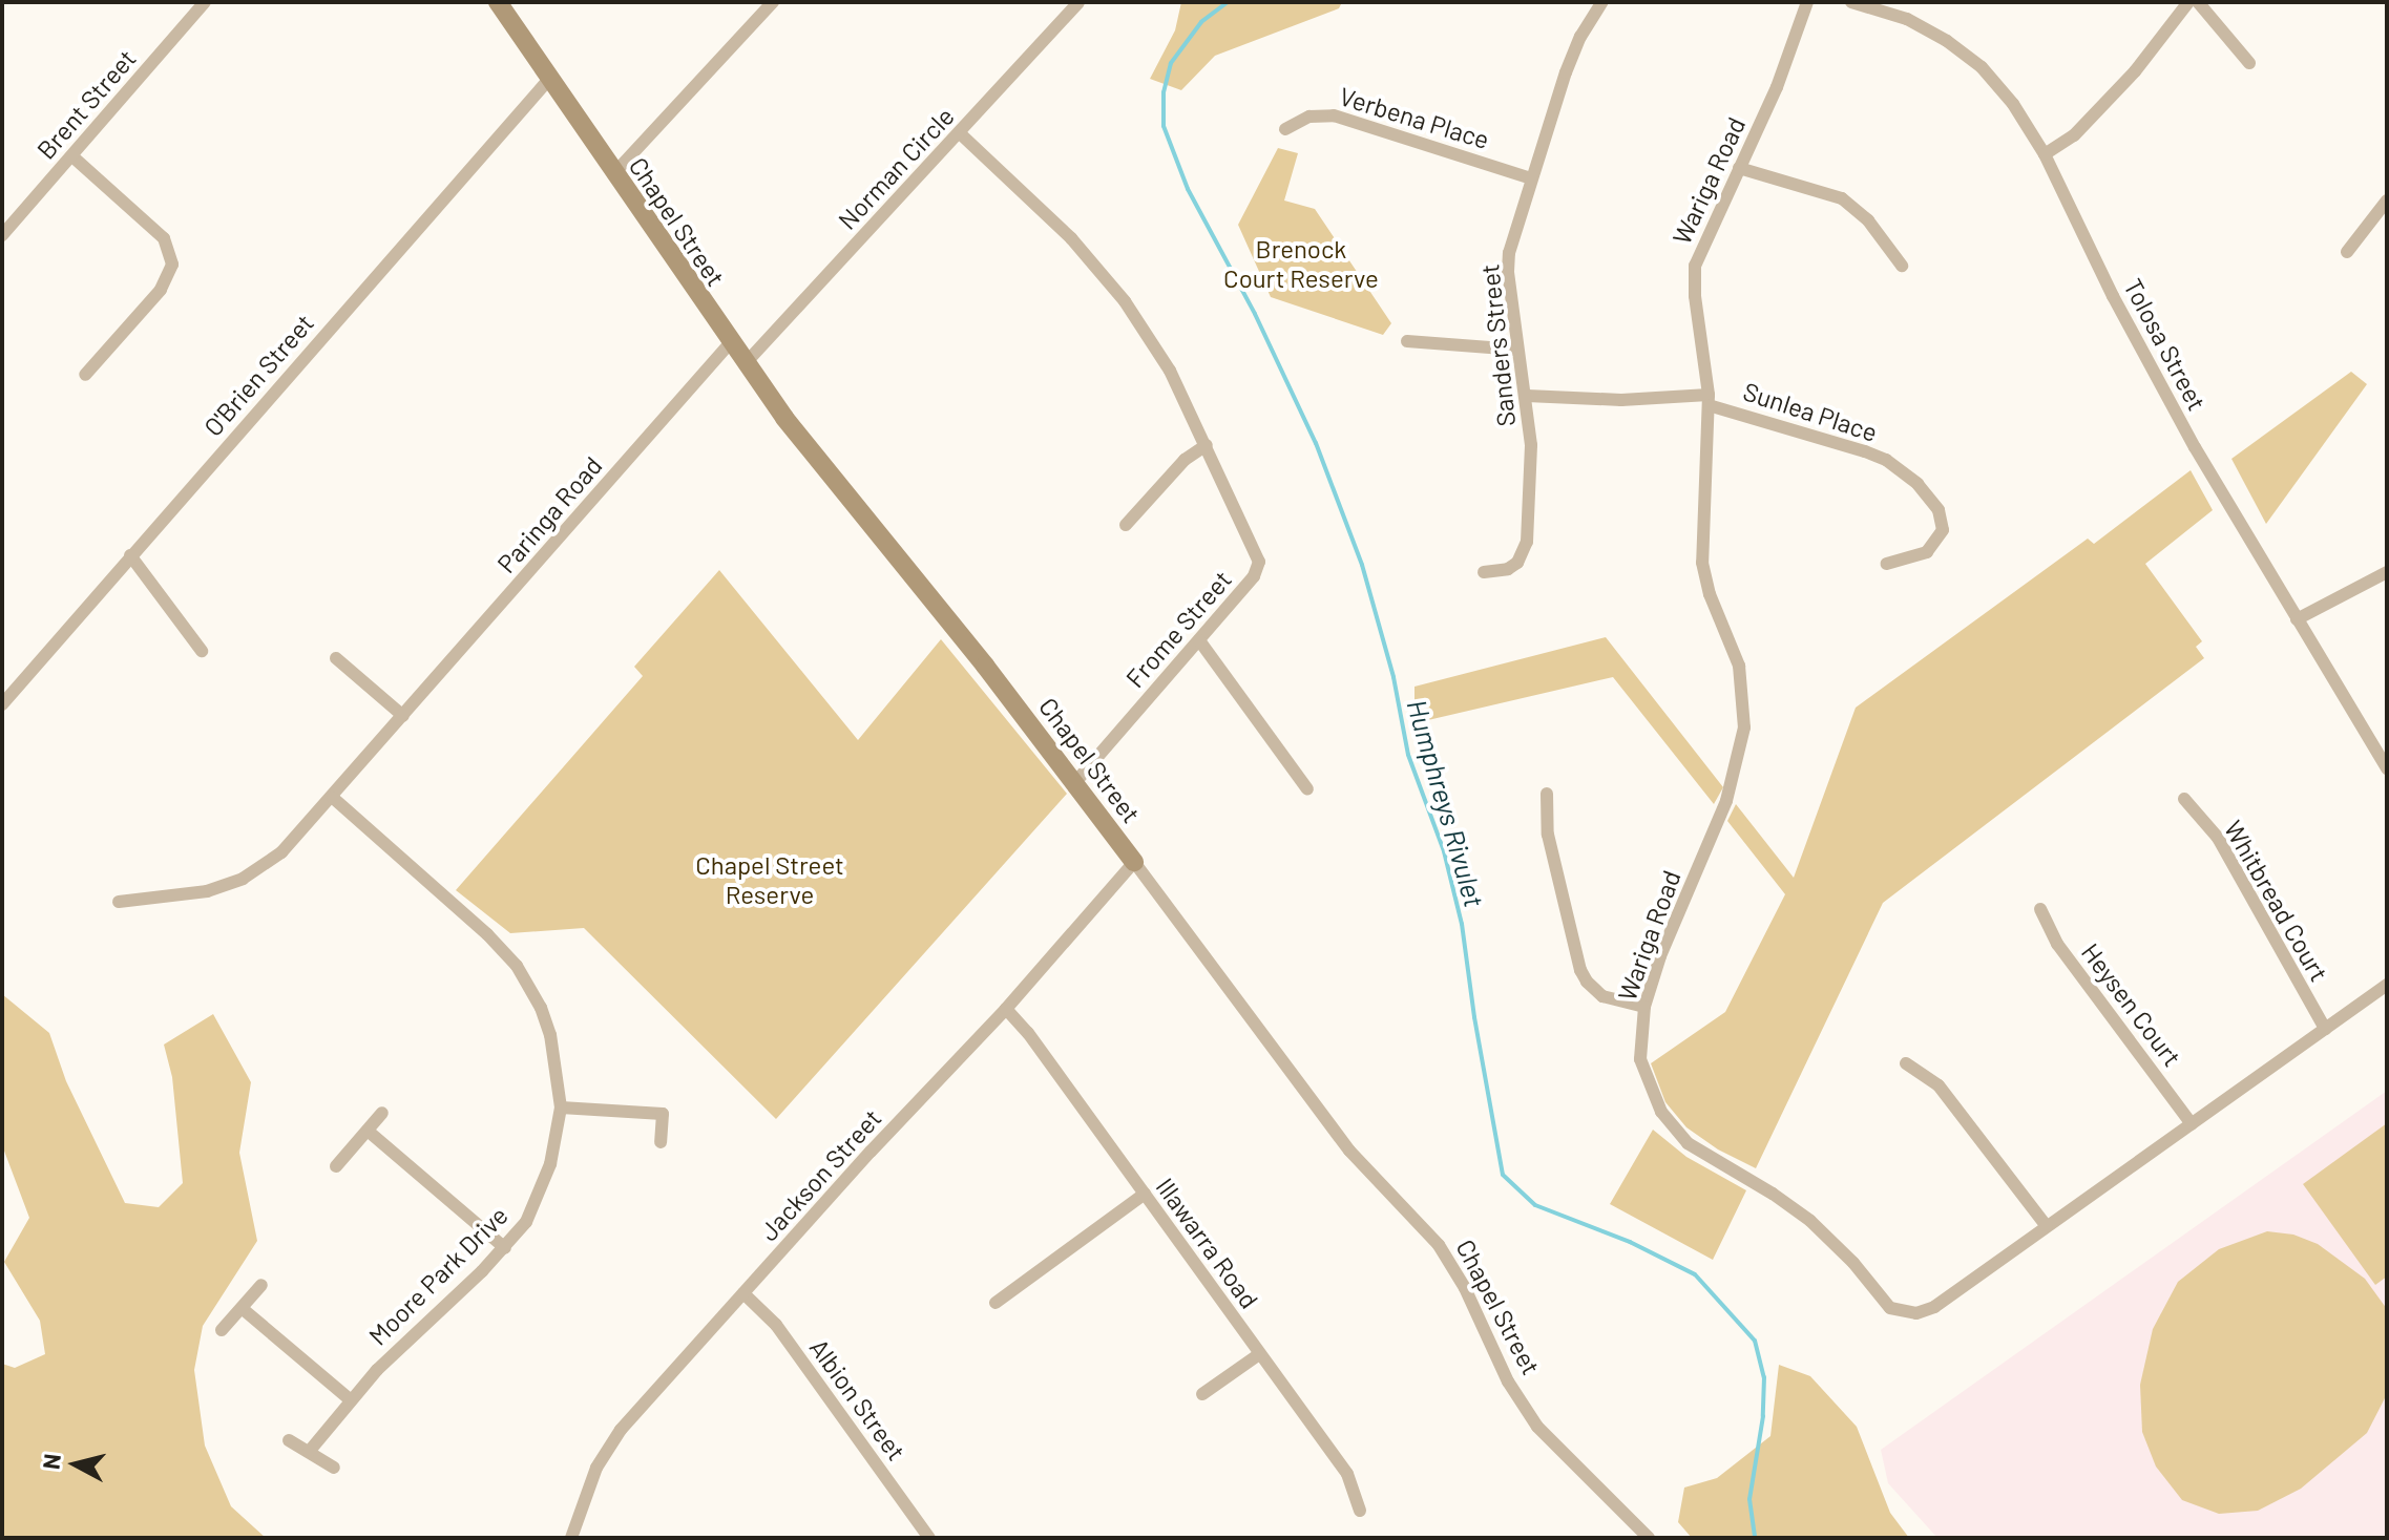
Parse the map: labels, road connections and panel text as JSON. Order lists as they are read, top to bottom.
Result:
{
  "streets": {
    "street": [
      "Brent Street",
      "Verbena Place",
      "Norman Circle",
      "Wariga Road",
      "Chapel Street",
      "Tolosa Street",
      "Sanders Street",
      "O'Brien Street",
      "Sunlea Place",
      "Paringa Road",
      "Frome Street",
      "Whitbread Court",
      "Heysen Court",
      "Jackson Street",
      "Illawarra Road",
      "Moore Park Drive",
      "Albion Street"
    ]
  },
  "crossings": [
    ["Verbena Place", "Sanders Street"],
    ["Norman Circle", "Chapel Street"],
    ["Norman Circle", "Frome Street"],
    ["Wariga Road", "Sunlea Place"],
    ["Wariga Road", "Whitbread Court"],
    ["Wariga Road", "Heysen Court"],
    ["Chapel Street", "O'Brien Street"],
    ["Chapel Street", "Paringa Road"],
    ["Chapel Street", "Frome Street"],
    ["Chapel Street", "Jackson Street"],
    ["Sanders Street", "Sunlea Place"],
    ["Paringa Road", "Moore Park Drive"],
    ["Jackson Street", "Illawarra Road"],
    ["Jackson Street", "Albion Street"]
  ],
  "water": ["Humphreys Rivulet"],
  "parks": ["Brenock Court Reserve", "Chapel Street Reserve"],
  "north": "left"
}
